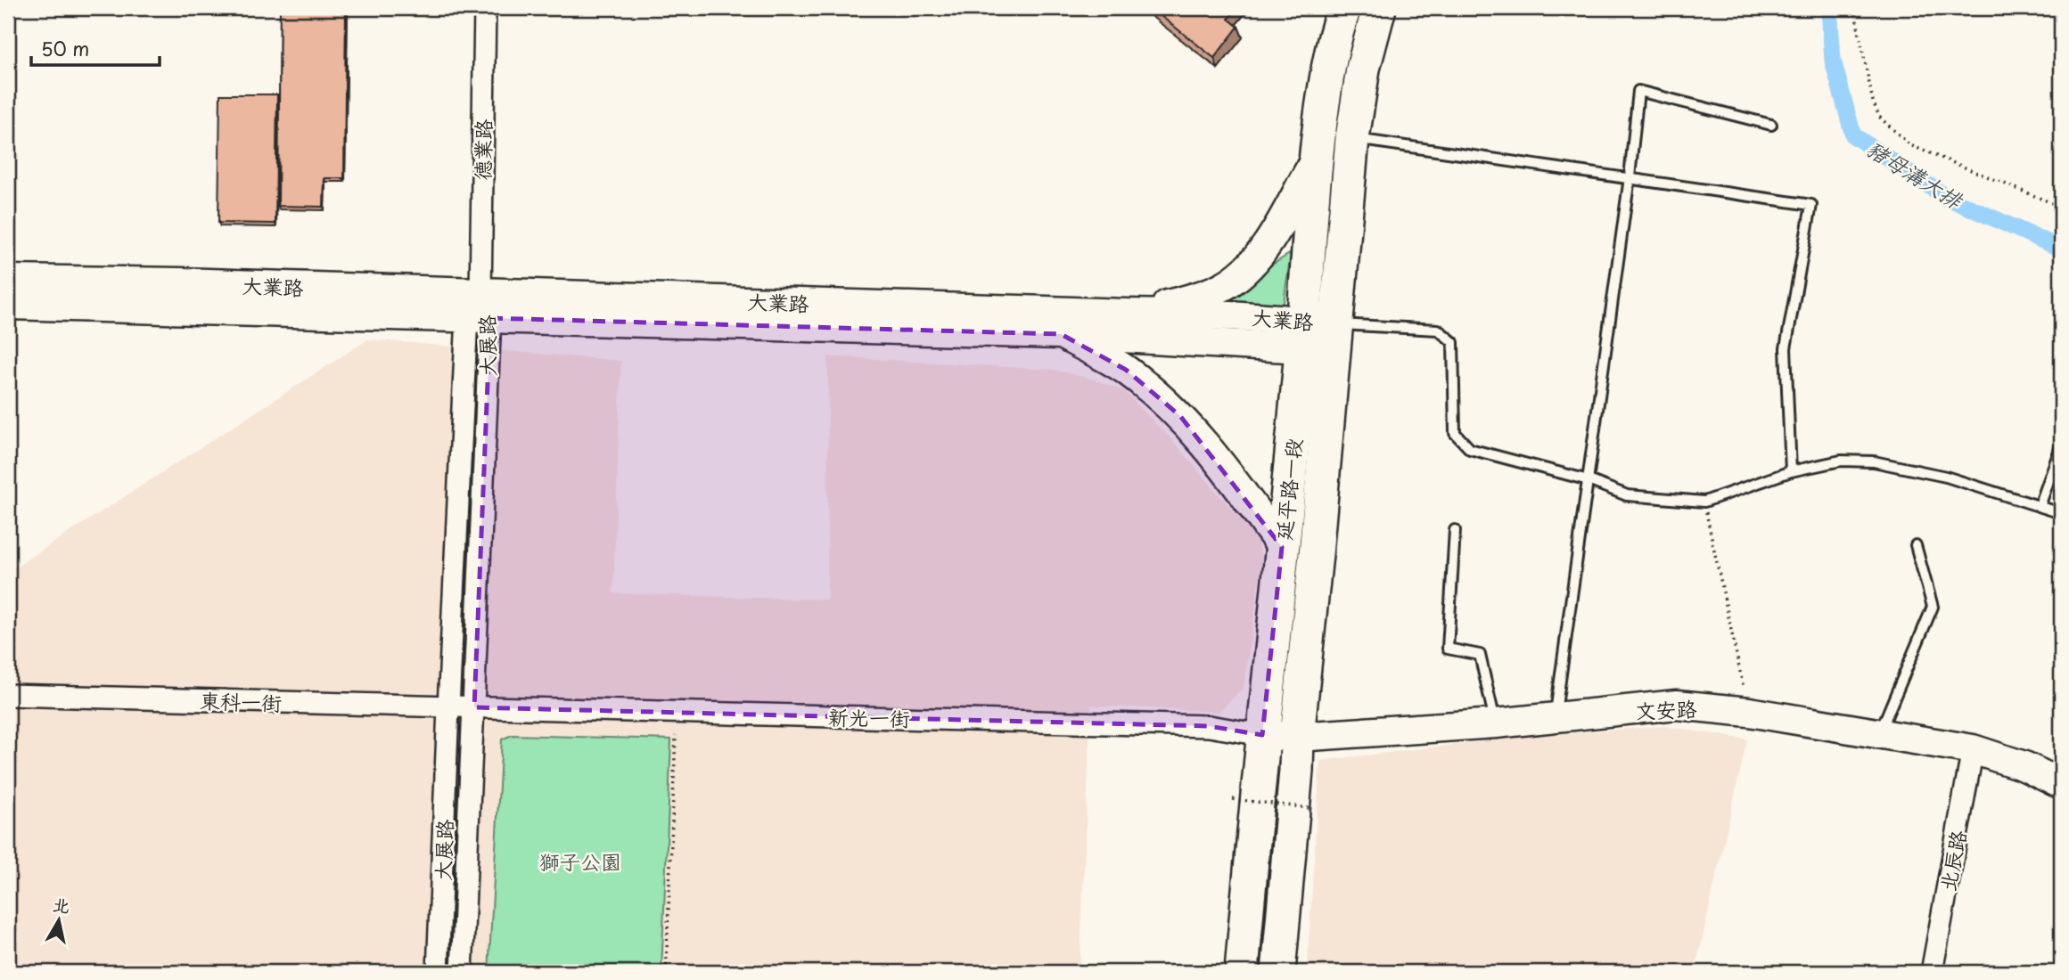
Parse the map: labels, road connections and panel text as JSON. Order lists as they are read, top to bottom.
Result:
{
  "streets": {
    "main road": ["大業路", "延平路一段", "文安路"],
    "street": [
      "德業路",
      "大展路",
      "東科一街",
      "新光一街",
      "北辰路"
    ]
  },
  "crossings": [
    ["德業路", "大業路"],
    ["德業路", "大展路"],
    ["大業路", "大展路"],
    ["大業路", "延平路一段"],
    ["大展路", "東科一街"],
    ["大展路", "新光一街"],
    ["延平路一段", "文安路"],
    ["延平路一段", "新光一街"],
    ["東科一街", "新光一街"],
    ["文安路", "新光一街"],
    ["文安路", "北辰路"]
  ],
  "water": ["豬母溝大排"],
  "parks": ["獅子公園"],
  "scale_bar": "50 m",
  "north": "top"
}
